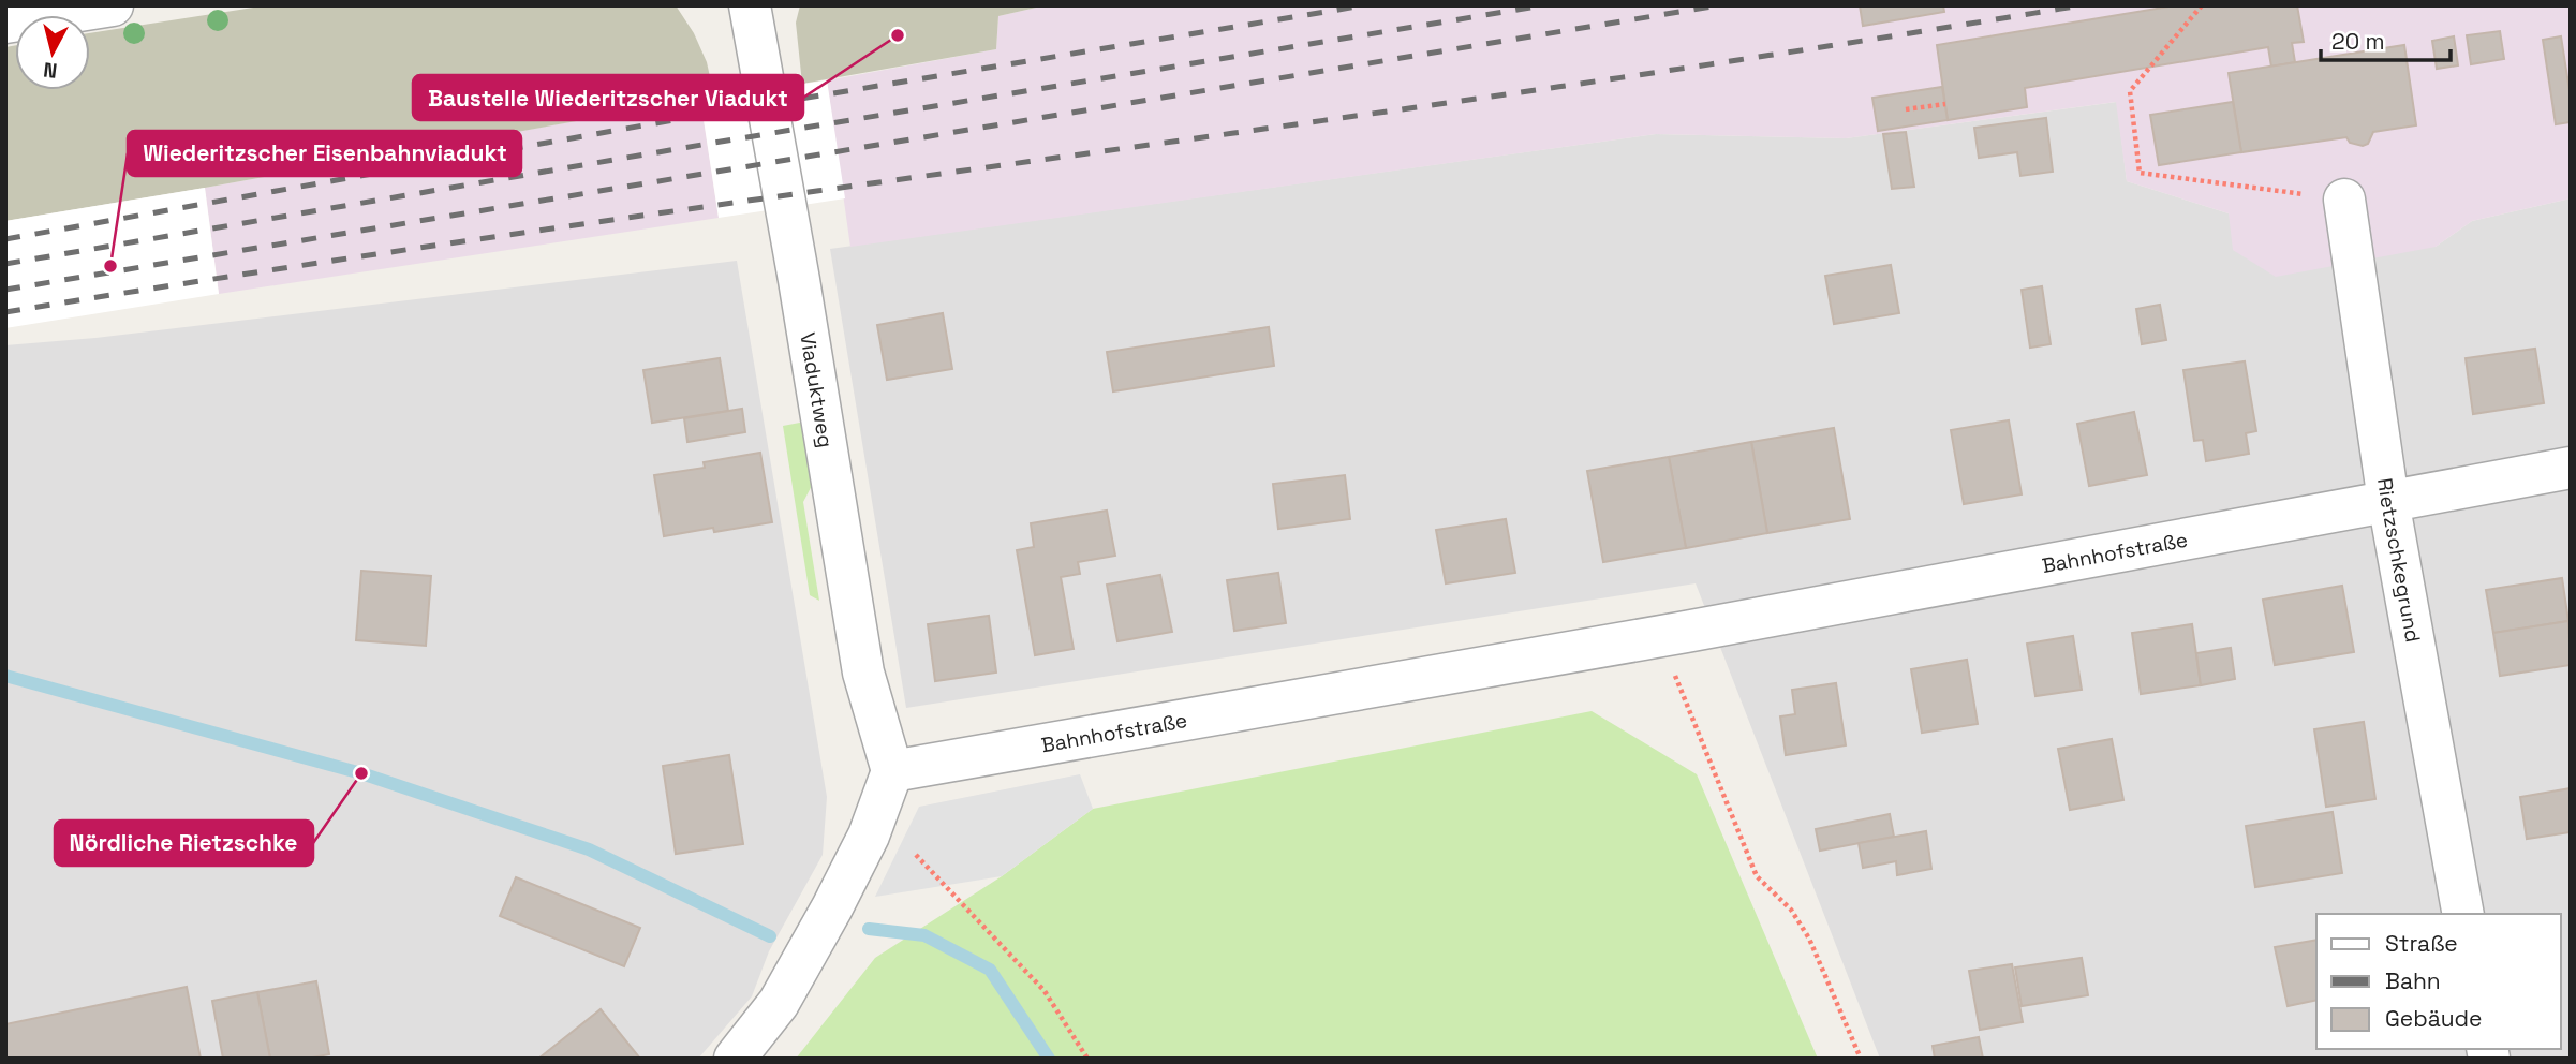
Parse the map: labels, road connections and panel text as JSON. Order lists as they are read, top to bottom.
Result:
{
  "streets": {
    "street": ["Viaduktweg", "Bahnhofstraße", "Rietzschkegrund"]
  },
  "crossings": [
    ["Viaduktweg", "Bahnhofstraße"],
    ["Bahnhofstraße", "Rietzschkegrund"]
  ],
  "places": ["Baustelle Wiederitzscher Viadukt", "Wiederitzscher Eisenbahnviadukt", "Nördliche Rietzschke"],
  "legend": ["Straße", "Bahn", "Gebäude"],
  "scale_bar": "20 m",
  "north": "bottom"
}
